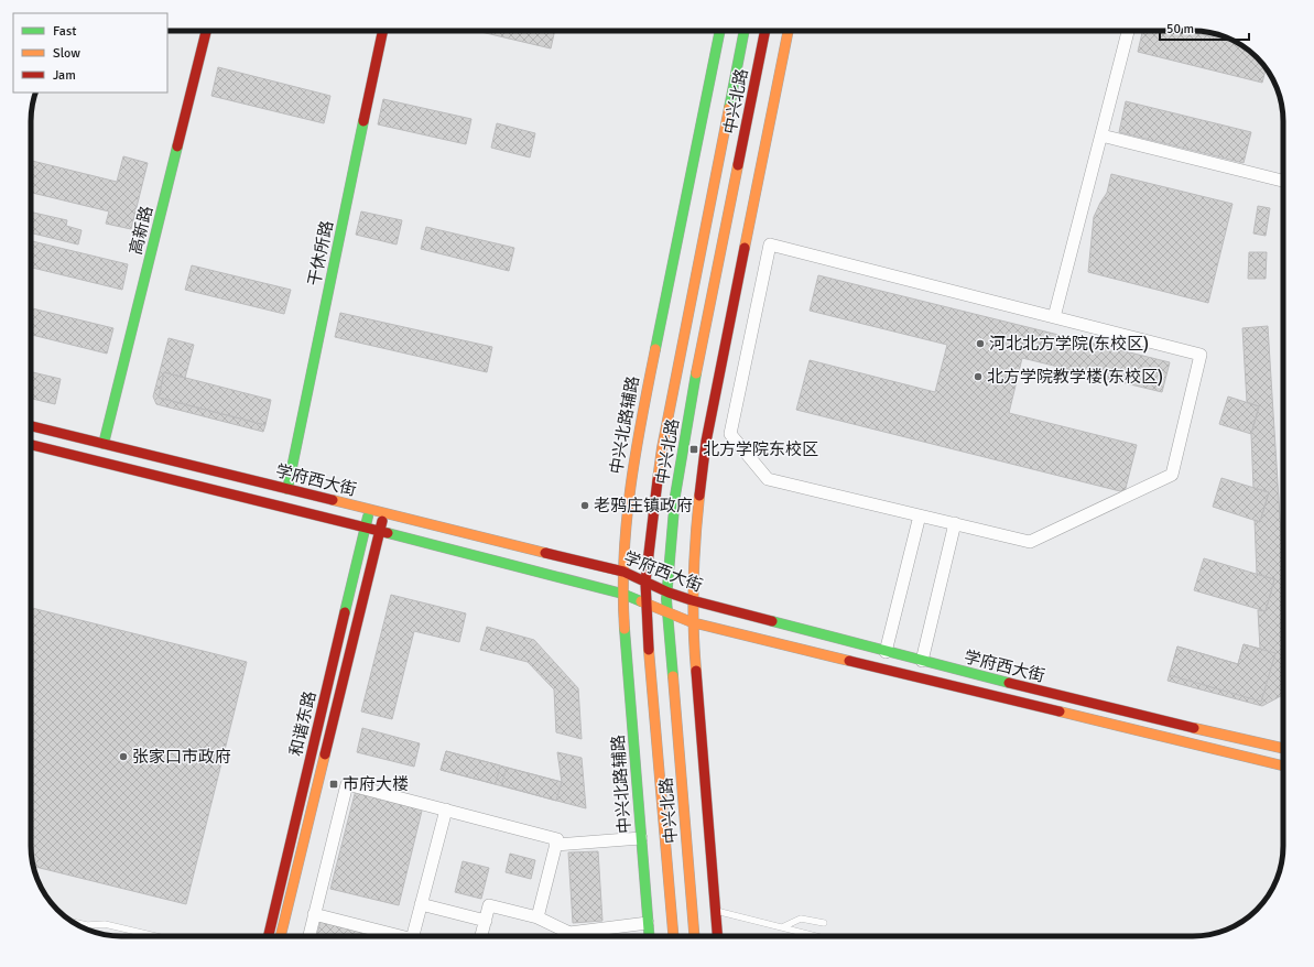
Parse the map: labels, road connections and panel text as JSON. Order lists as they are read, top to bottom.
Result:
{
  "streets": {
    "main road": [
      "中兴北路",
      "高新路",
      "干休所路",
      "中兴北路辅路",
      "学府西大街",
      "和谐东路"
    ]
  },
  "crossings": [
    ["中兴北路", "学府西大街"],
    ["高新路", "学府西大街"],
    ["干休所路", "学府西大街"],
    ["中兴北路辅路", "学府西大街"],
    ["学府西大街", "和谐东路"]
  ],
  "places": {
    "other": [
      "河北北方学院(东校区)",
      "北方学院教学楼(东校区)",
      "老鸦庄镇政府",
      "张家口市政府"
    ],
    "transit": ["北方学院东校区", "市府大楼"]
  },
  "legend": ["Fast", "Slow", "Jam"],
  "scale_bar": "50 m"
}
